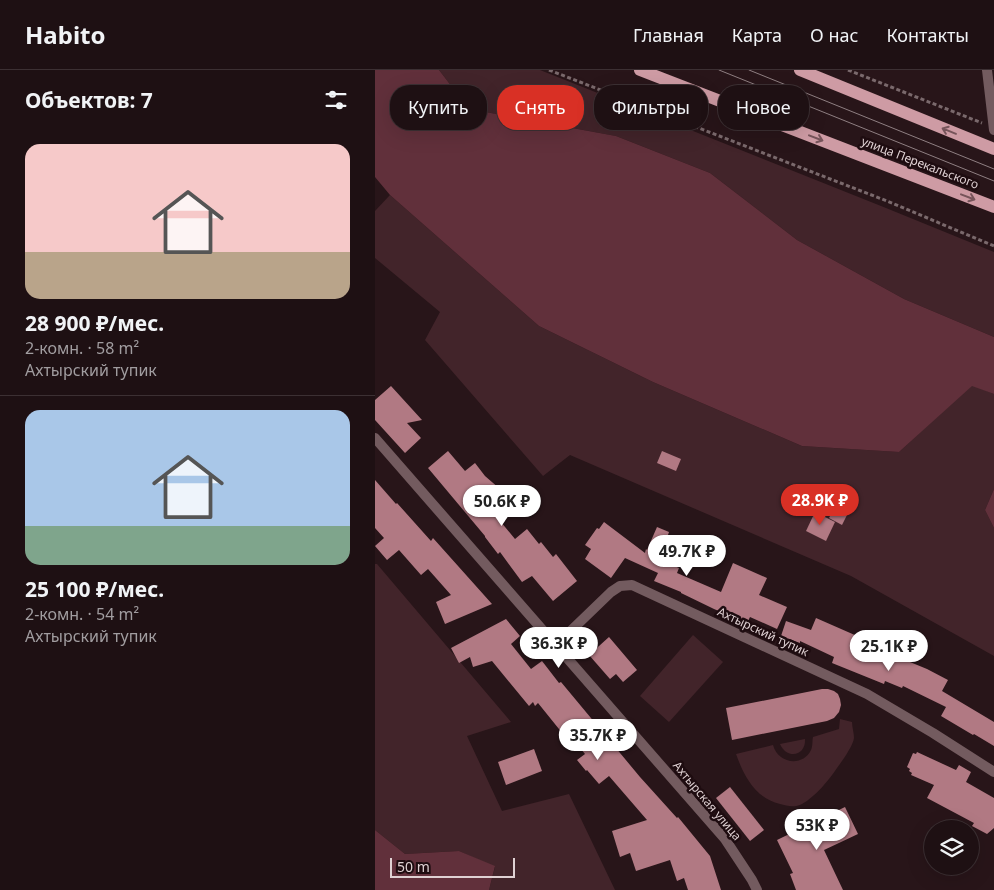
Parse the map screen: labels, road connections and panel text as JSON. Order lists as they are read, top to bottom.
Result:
{
  "streets": {
    "main road": ["улица Перекальского"],
    "street": ["Ахтырский тупик", "Ахтырская улица"]
  },
  "crossings": [
    ["Ахтырский тупик", "Ахтырская улица"]
  ],
  "scale_bar": "50 m",
  "page": {
    "header": "Habito",
    "nav": [
      "Главная",
      "Карта",
      "О нас",
      "Контакты"
    ],
    "heading": "Объектов: 7",
    "chip": [
      "Купить",
      "Снять",
      "Фильтры",
      "Новое"
    ],
    "list": [
      {
        "name": "28 900 ₽/мес.",
        "note": "2-комн. · 58 m² · Ахтырский тупик"
      },
      {
        "name": "25 100 ₽/мес.",
        "note": "2-комн. · 54 m² · Ахтырский тупик"
      }
    ],
    "price": [
      "28.9K ₽",
      "50.6K ₽",
      "49.7K ₽",
      "36.3K ₽",
      "25.1K ₽",
      "35.7K ₽",
      "53K ₽"
    ],
    "scale": "50 m"
  }
}
